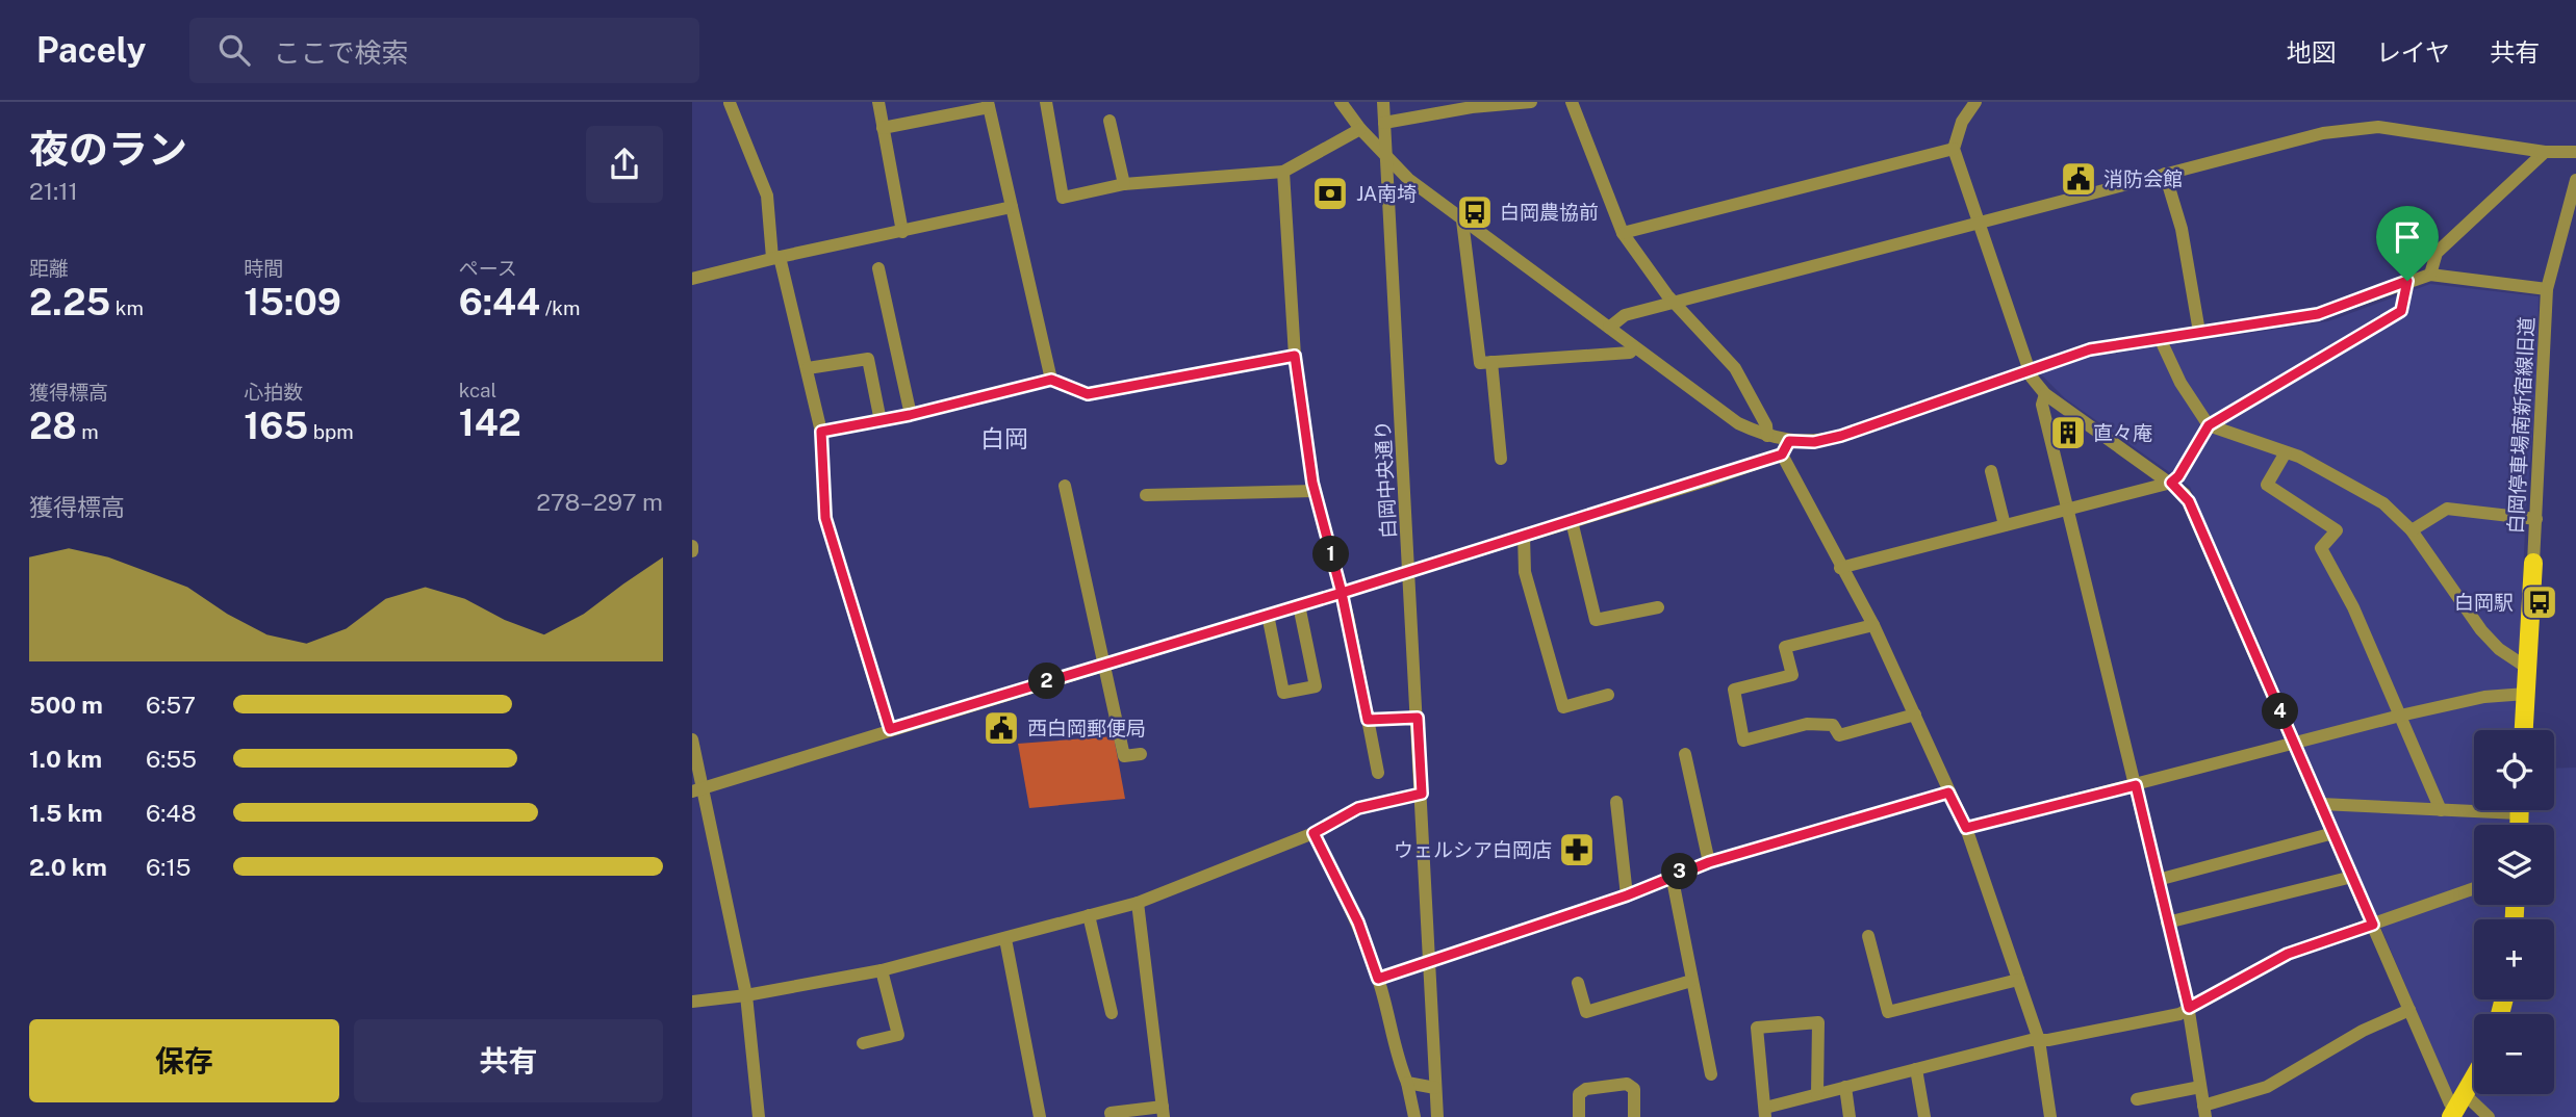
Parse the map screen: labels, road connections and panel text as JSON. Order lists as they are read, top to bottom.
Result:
{
  "streets": {
    "street": ["白岡停車場南新宿線旧道", "白岡中央通り"]
  },
  "districts": ["白岡"],
  "places": {
    "public building": ["消防会館", "西白岡郵便局"],
    "bank": ["JA南埼"],
    "bus stop": ["白岡農協前", "白岡駅"],
    "building": ["直々庵"],
    "pharmacy": ["ウェルシア白岡店"]
  },
  "page": {
    "header": "Pacely",
    "search": "ここで検索",
    "nav": ["地図", "レイヤ", "共有"],
    "heading": ["夜のラン", "21:11"],
    "stats": [
      ["距離", "2.25 km"],
      ["時間", "15:09"],
      ["ペース", "6:44 /km"],
      ["獲得標高", "28 m"],
      ["心拍数", "165 bpm"],
      ["kcal", "142"]
    ],
    "chart": ["獲得標高", "278–297 m"],
    "pins": [
      "1",
      "2",
      "4",
      "3"
    ],
    "list": [
      {
        "name": "500 m",
        "note": "6:57"
      },
      {
        "name": "1.0 km",
        "note": "6:55"
      },
      {
        "name": "1.5 km",
        "note": "6:48"
      },
      {
        "name": "2.0 km",
        "note": "6:15"
      }
    ],
    "map_buttons": ["+", "−"],
    "buttons": ["保存", "共有"]
  }
}
